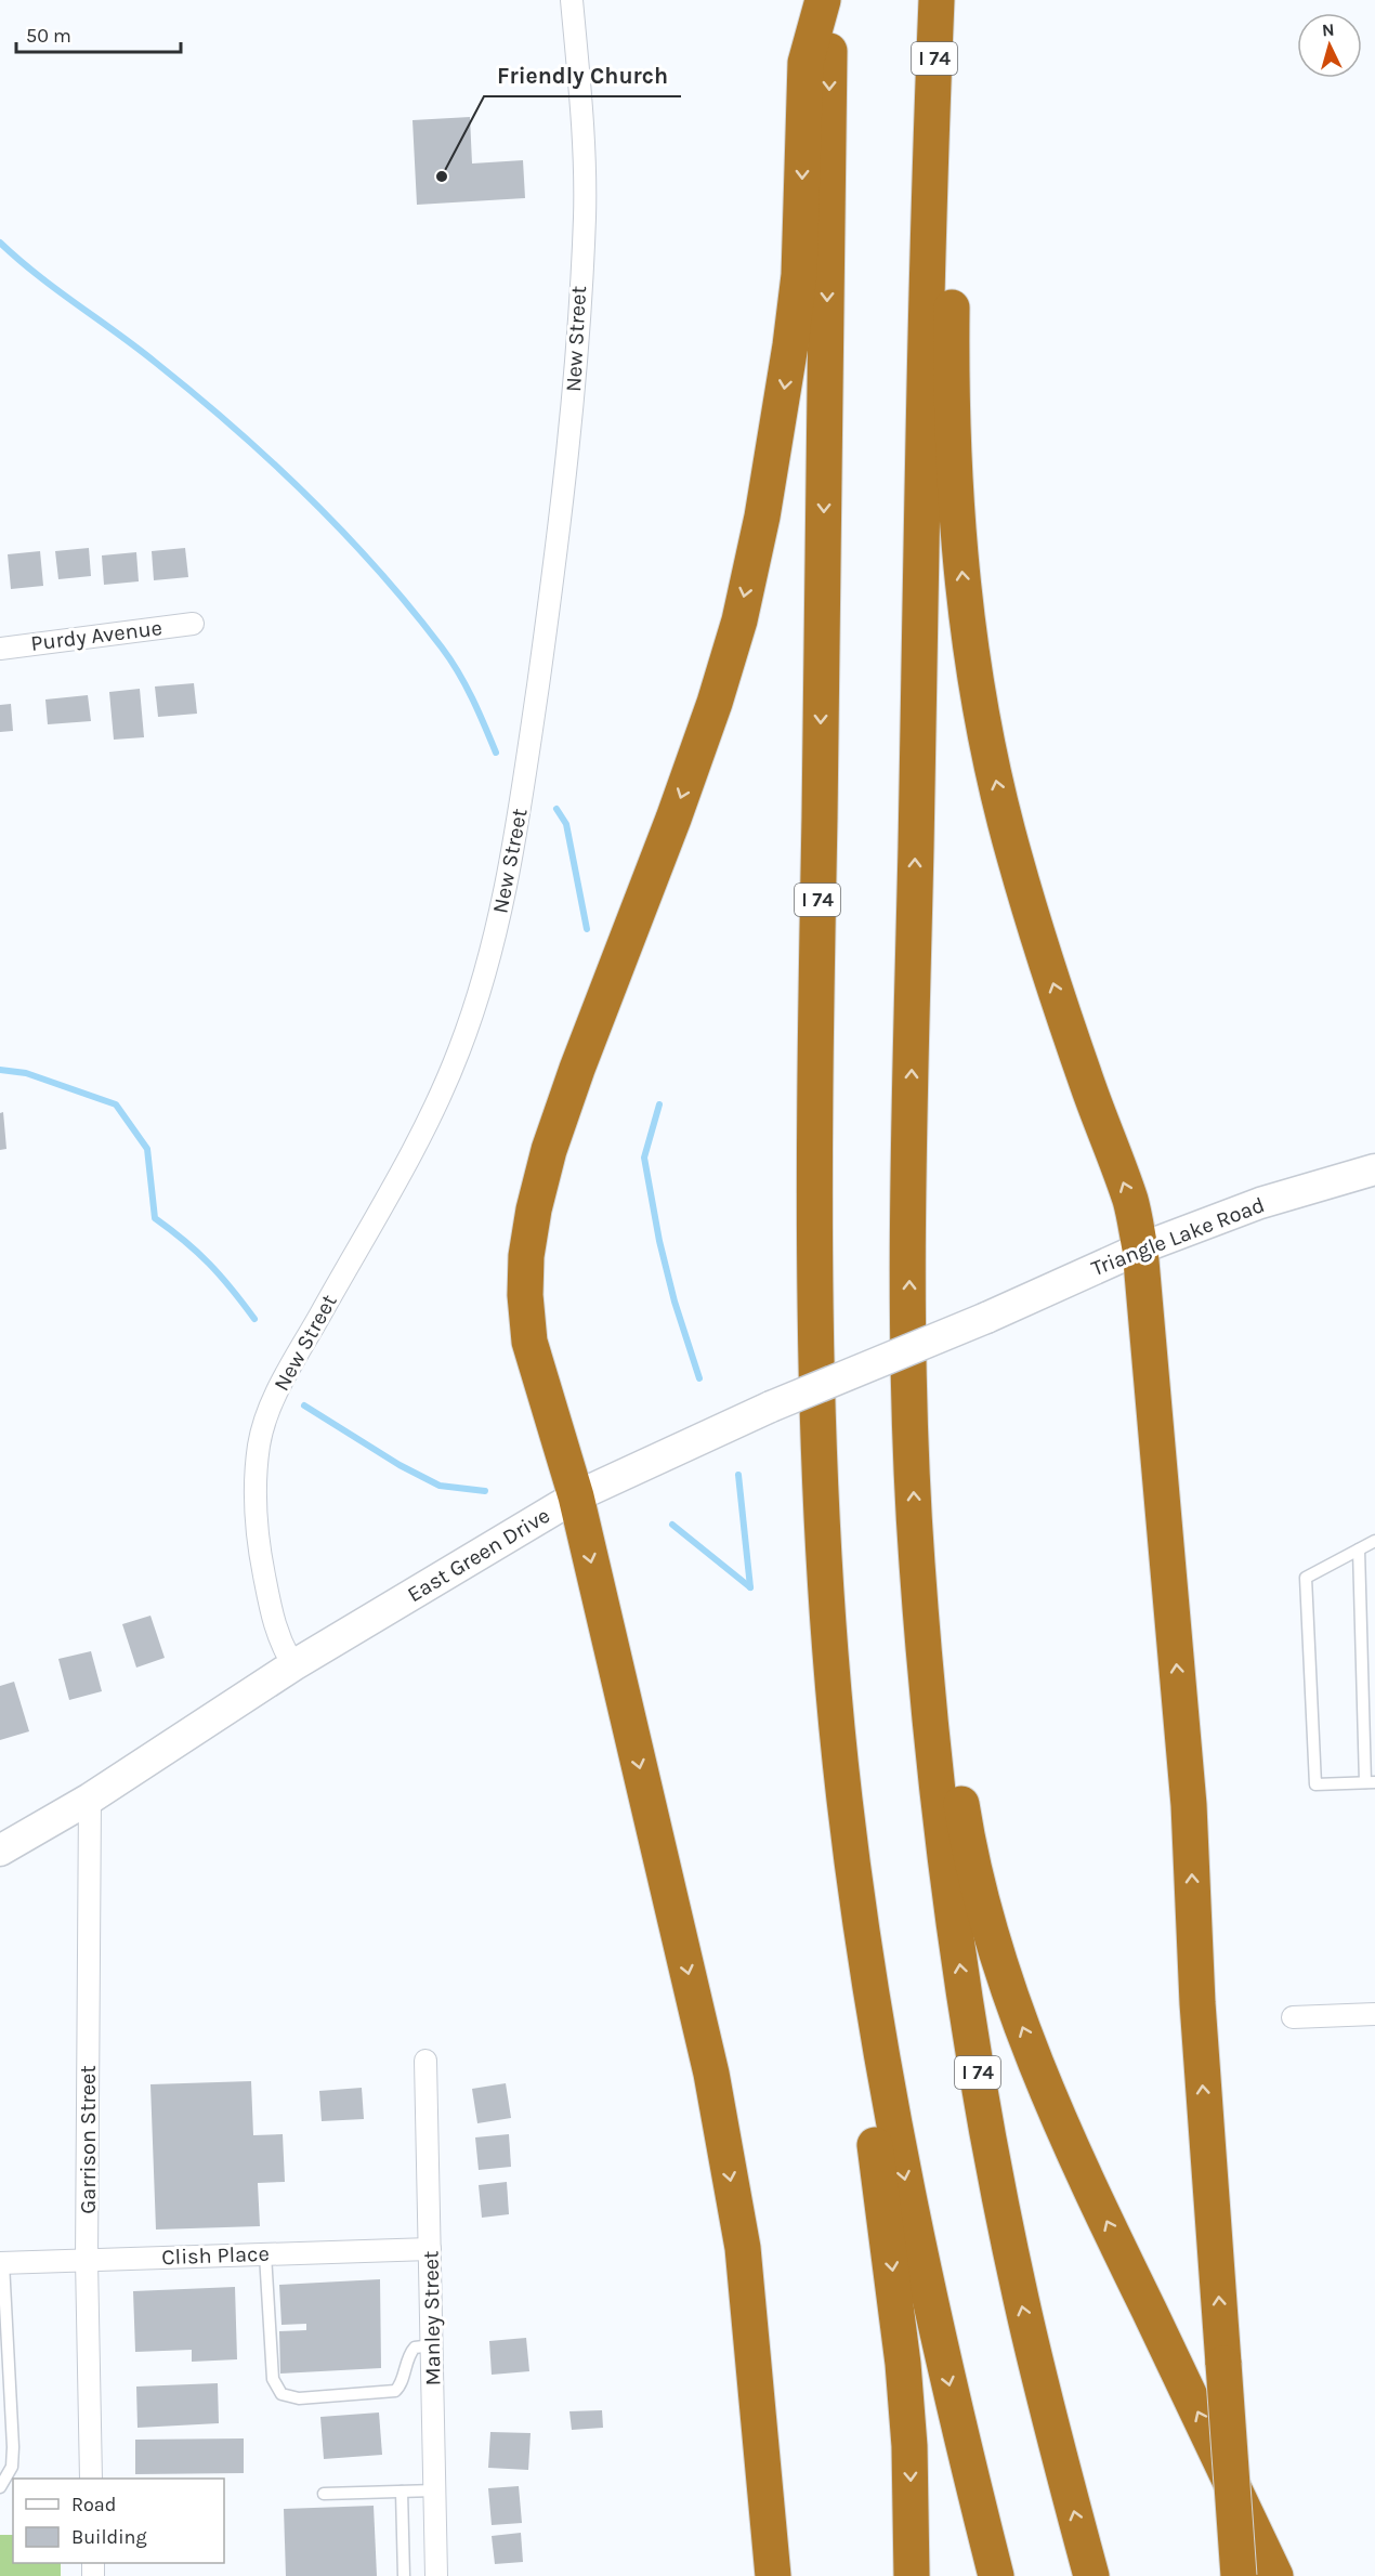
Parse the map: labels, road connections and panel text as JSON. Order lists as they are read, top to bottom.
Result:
{
  "streets": {
    "highway": ["I 74"],
    "main road": ["Triangle Lake Road", "East Green Drive"],
    "street": [
      "New Street",
      "Purdy Avenue",
      "Garrison Street",
      "Clish Place",
      "Manley Street"
    ]
  },
  "crossings": [
    ["New Street", "East Green Drive"],
    ["Triangle Lake Road", "East Green Drive"],
    ["East Green Drive", "Garrison Street"],
    ["Garrison Street", "Clish Place"],
    ["Clish Place", "Manley Street"]
  ],
  "places": ["Friendly Church"],
  "legend": ["Road", "Building"],
  "scale_bar": "50 m",
  "north": "top"
}
